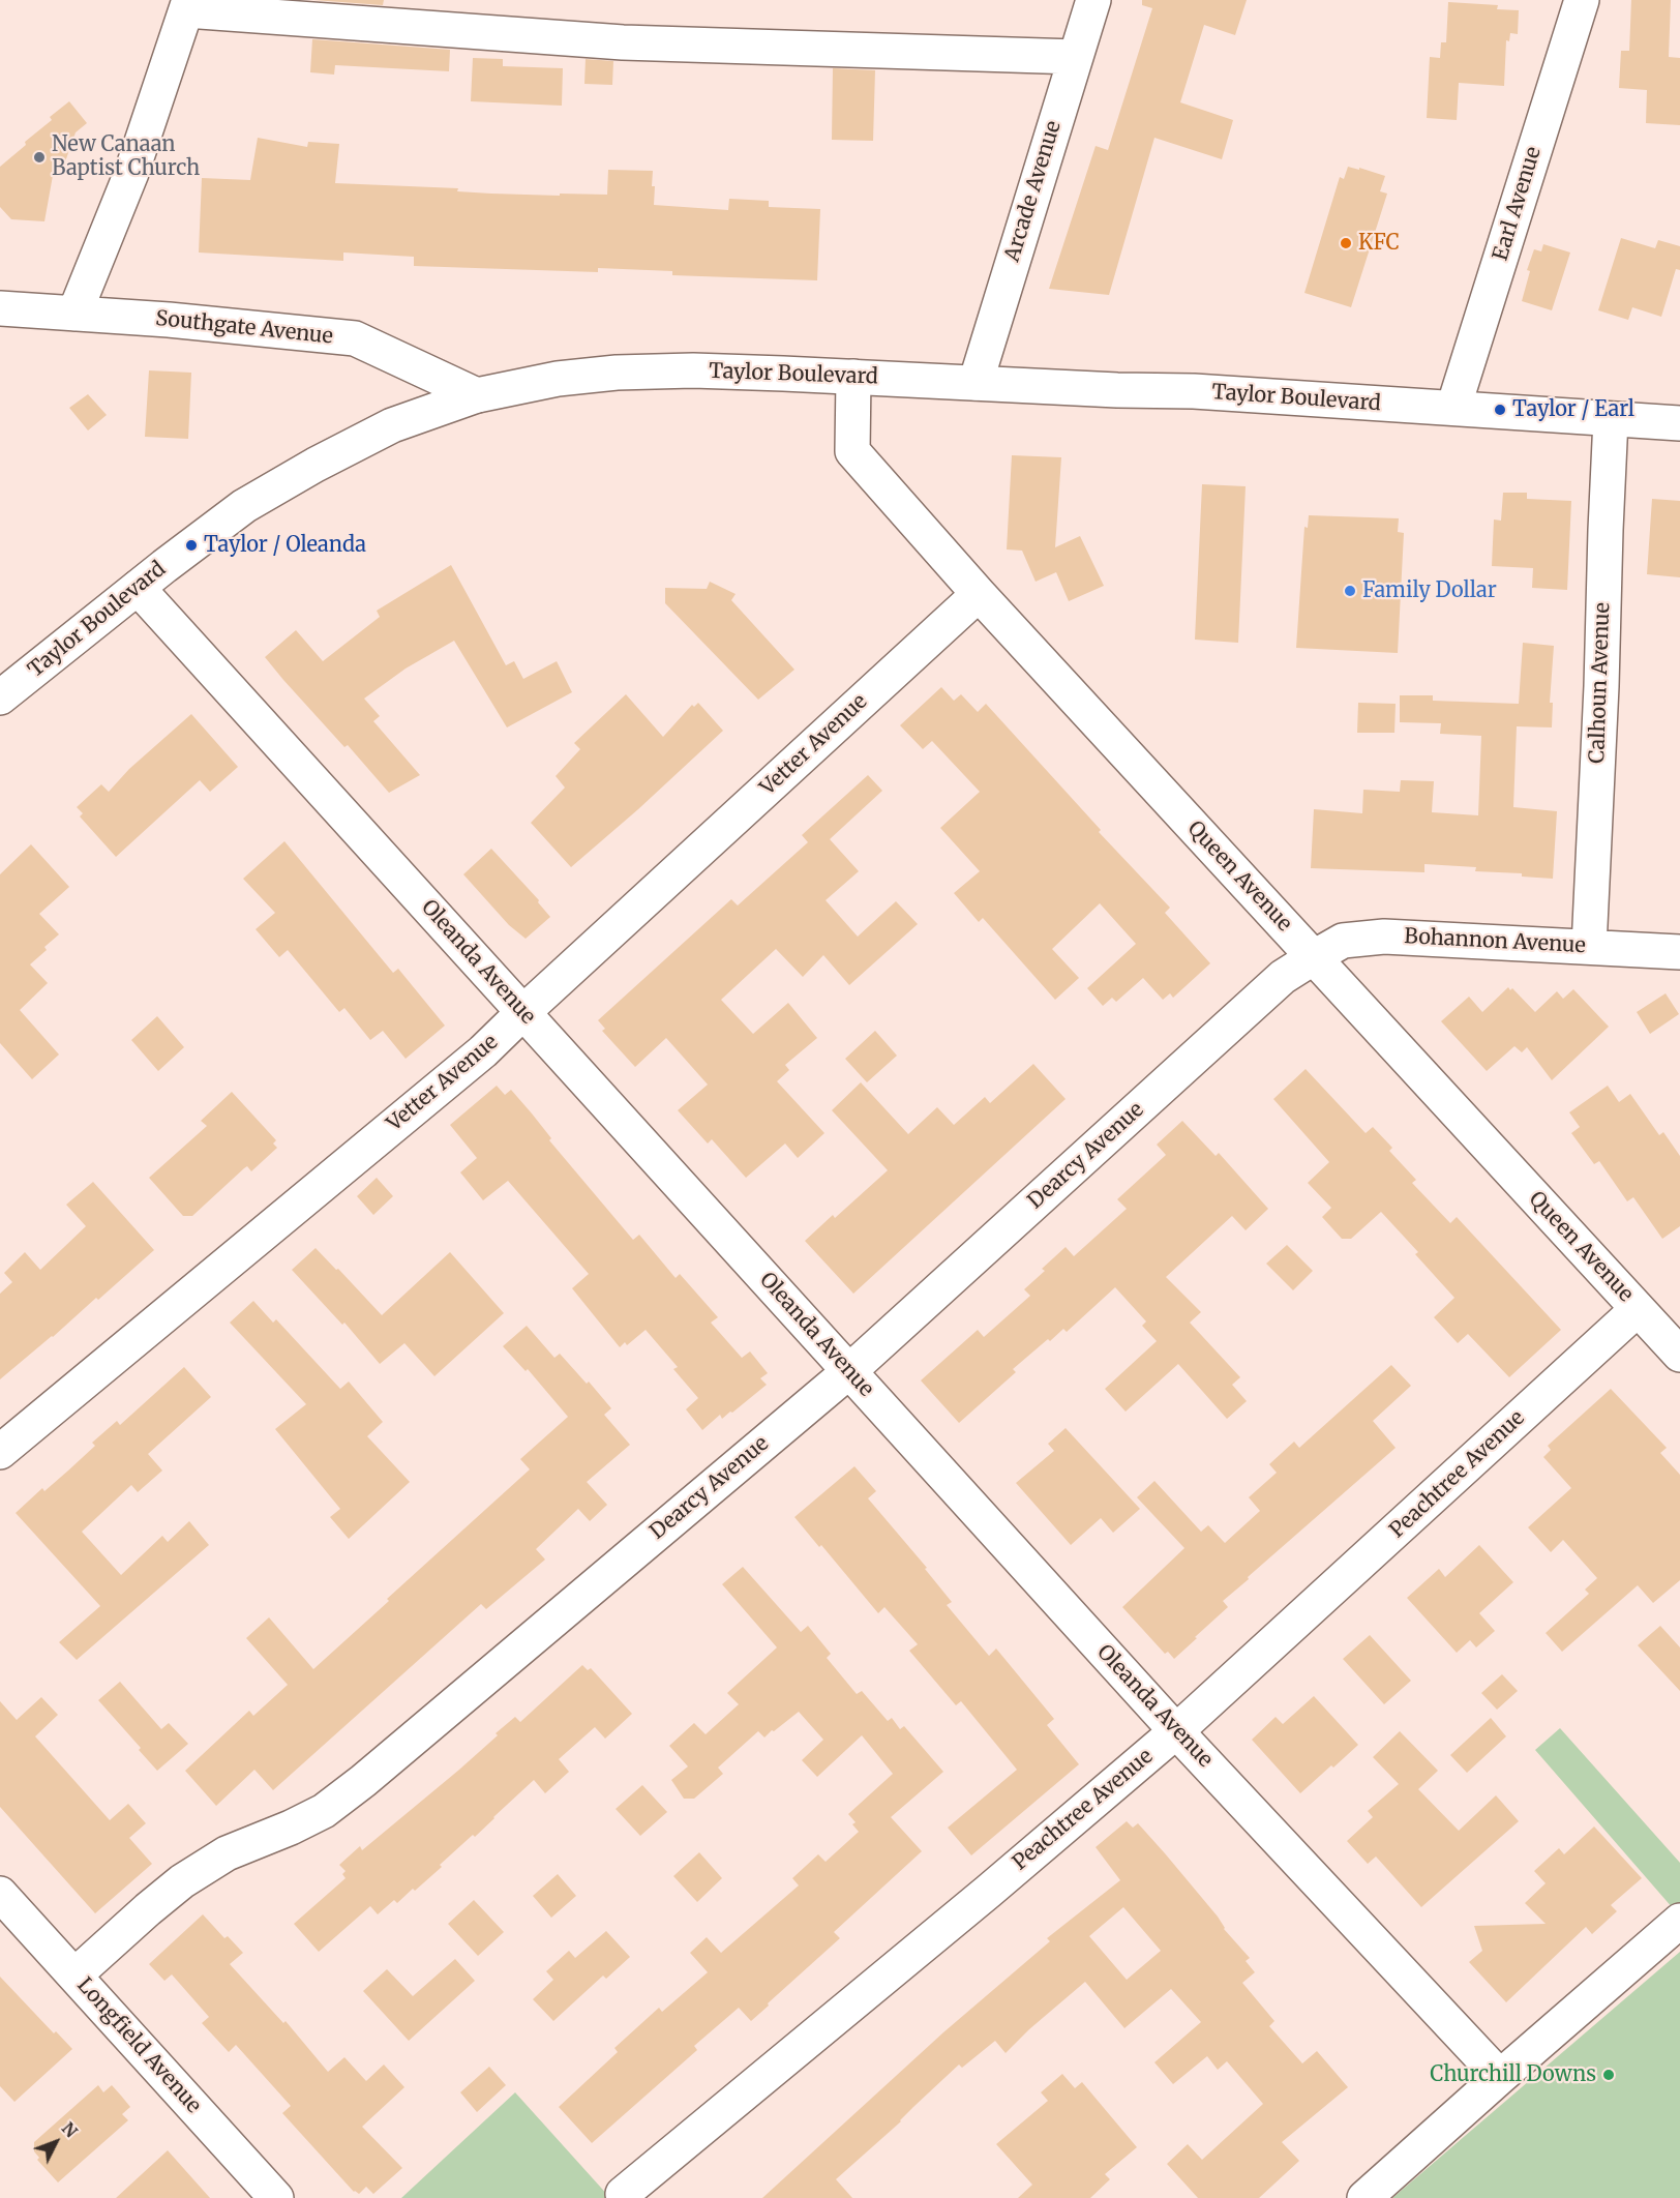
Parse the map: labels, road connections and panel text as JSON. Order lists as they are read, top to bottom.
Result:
{
  "streets": {
    "street": [
      "Arcade Avenue",
      "Earl Avenue",
      "Southgate Avenue",
      "Taylor Boulevard",
      "Calhoun Avenue",
      "Vetter Avenue",
      "Queen Avenue",
      "Bohannon Avenue",
      "Oleanda Avenue",
      "Dearcy Avenue",
      "Peachtree Avenue",
      "Longfield Avenue"
    ]
  },
  "crossings": [
    ["Arcade Avenue", "Taylor Boulevard"],
    ["Earl Avenue", "Taylor Boulevard"],
    ["Southgate Avenue", "Taylor Boulevard"],
    ["Taylor Boulevard", "Calhoun Avenue"],
    ["Taylor Boulevard", "Queen Avenue"],
    ["Taylor Boulevard", "Oleanda Avenue"],
    ["Calhoun Avenue", "Bohannon Avenue"],
    ["Vetter Avenue", "Queen Avenue"],
    ["Vetter Avenue", "Oleanda Avenue"],
    ["Queen Avenue", "Bohannon Avenue"],
    ["Queen Avenue", "Dearcy Avenue"],
    ["Queen Avenue", "Peachtree Avenue"],
    ["Bohannon Avenue", "Dearcy Avenue"],
    ["Oleanda Avenue", "Dearcy Avenue"],
    ["Oleanda Avenue", "Peachtree Avenue"],
    ["Dearcy Avenue", "Longfield Avenue"]
  ],
  "places": [
    "New Canaan Baptist Church",
    "KFC",
    "Taylor / Earl",
    "Taylor / Oleanda",
    "Family Dollar",
    "Churchill Downs"
  ],
  "north": "top right"
}
